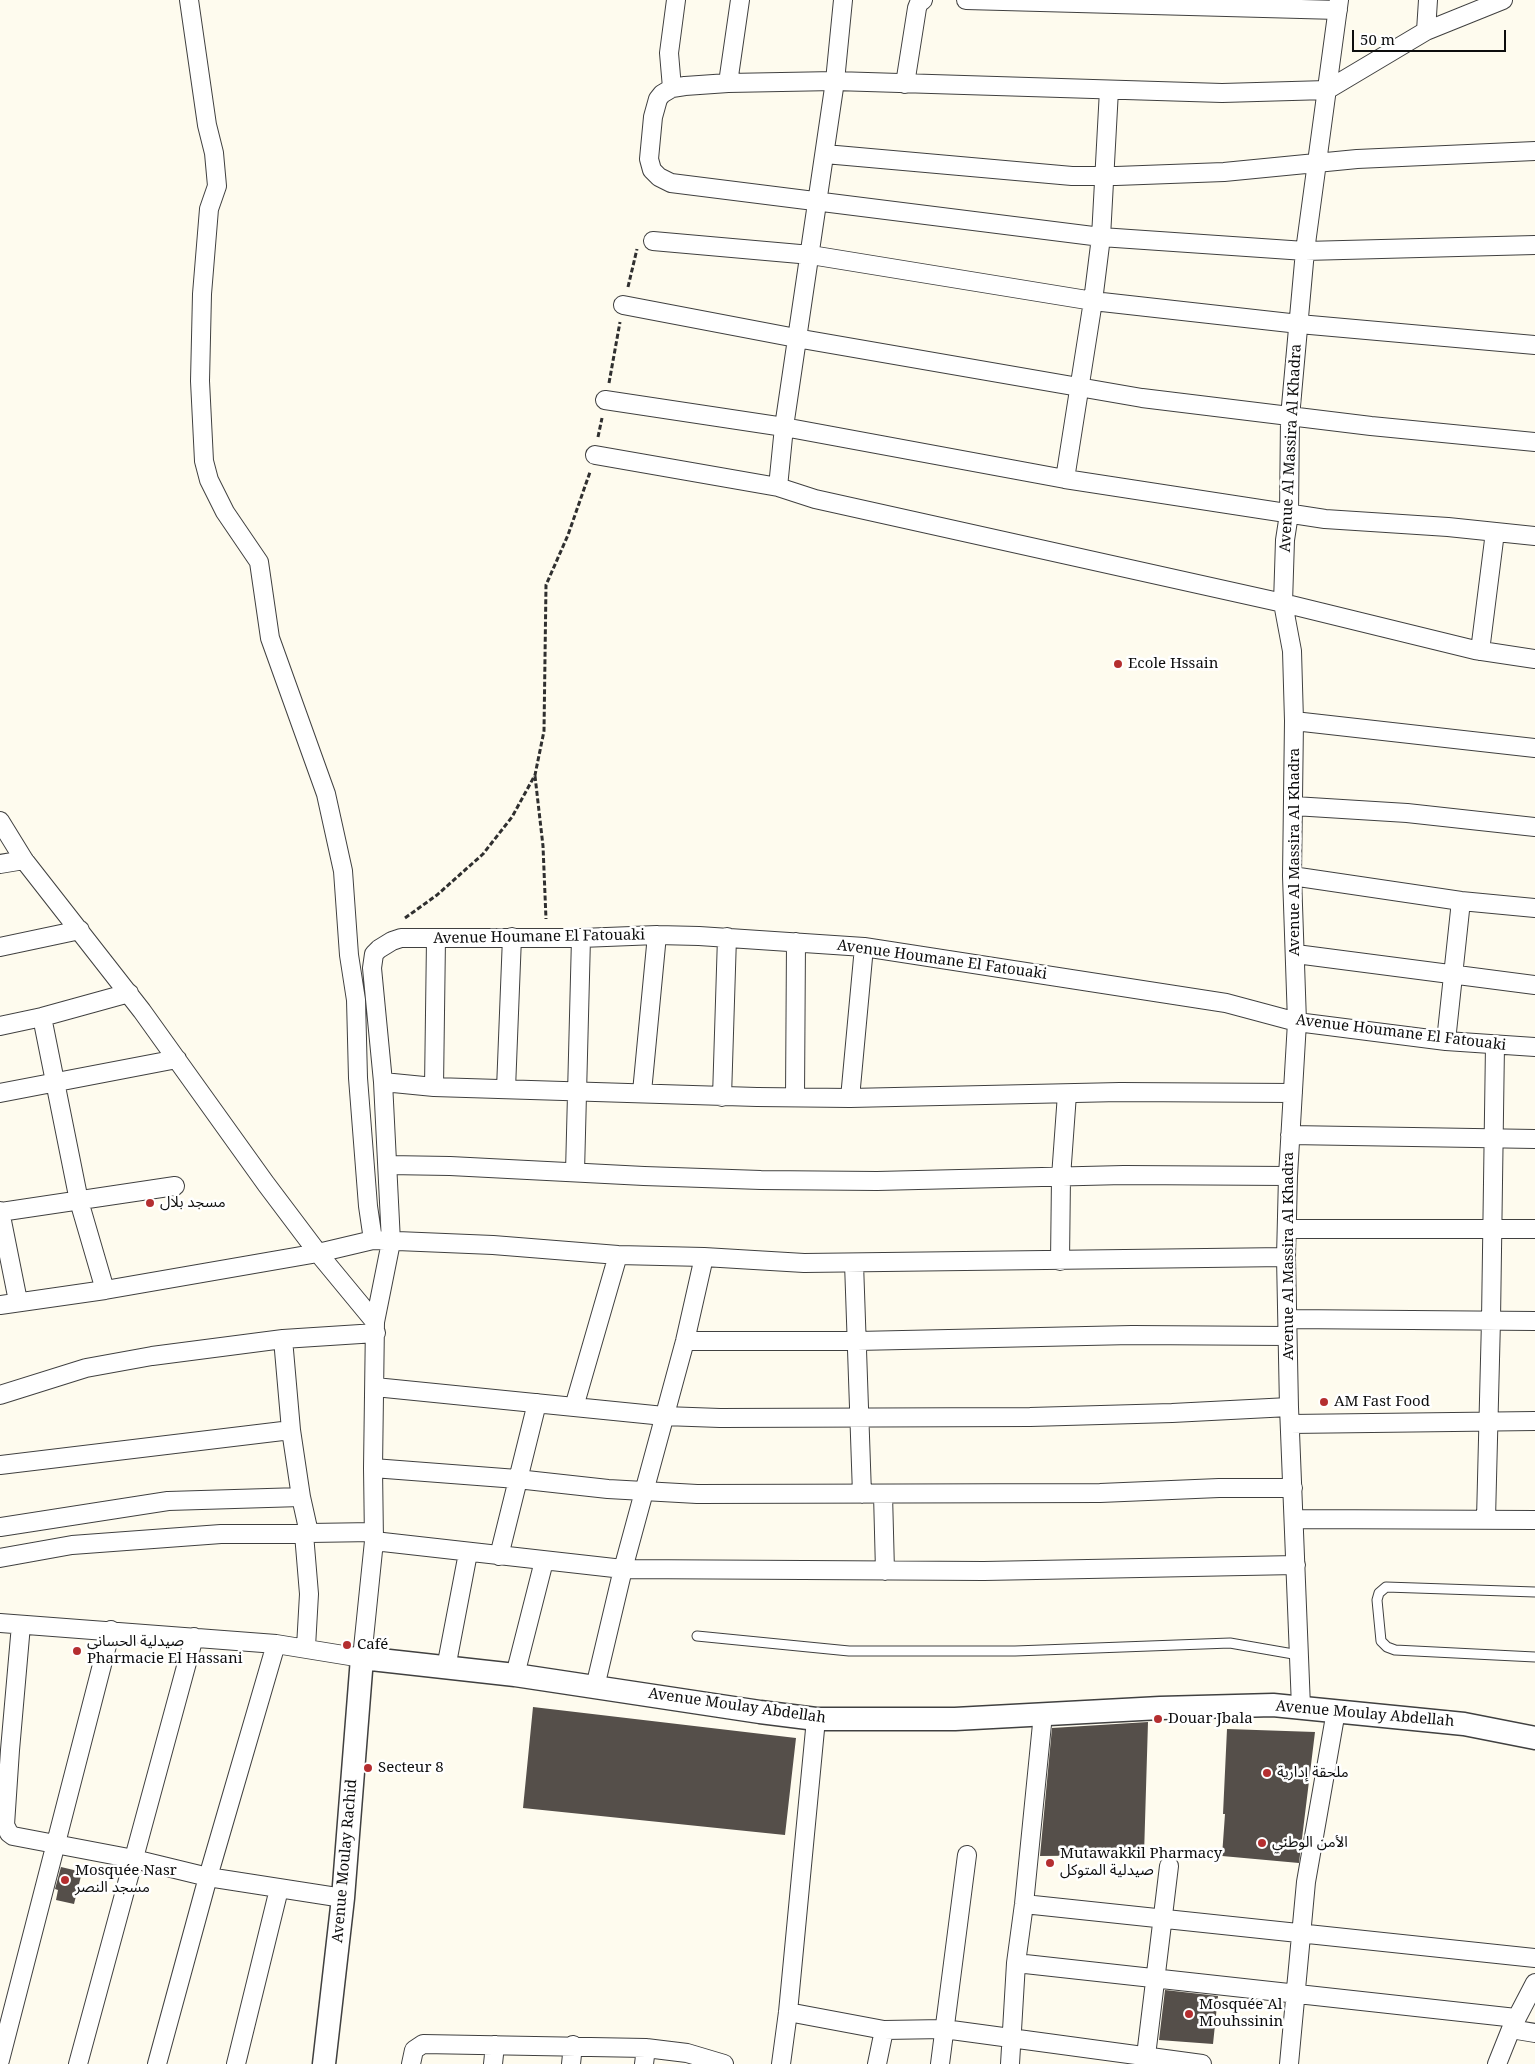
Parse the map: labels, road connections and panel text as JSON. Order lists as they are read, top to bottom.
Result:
{
  "streets": {
    "street": [
      "Avenue Al Massira Al Khadra",
      "Avenue Houmane El Fatouaki",
      "Avenue Moulay Abdellah",
      "Avenue Moulay Rachid"
    ]
  },
  "crossings": [
    ["Avenue Al Massira Al Khadra", "Avenue Houmane El Fatouaki"],
    ["Avenue Al Massira Al Khadra", "Avenue Moulay Abdellah"],
    ["Avenue Moulay Abdellah", "Avenue Moulay Rachid"]
  ],
  "places": [
    "Ecole Hssain",
    "مسجد بلال",
    "AM Fast Food",
    "Café",
    "صيدلية الحساني Pharmacie El Hassani",
    "Douar Jbala",
    "Secteur 8",
    "ملحقة إدارية",
    "الأمن الوطني",
    "Mutawakkil Pharmacy صيدلية المتوكل",
    "Mosquée Nasr مسجد النصر",
    "Mosquée Al Mouhssinin"
  ],
  "scale_bar": "50 m"
}
